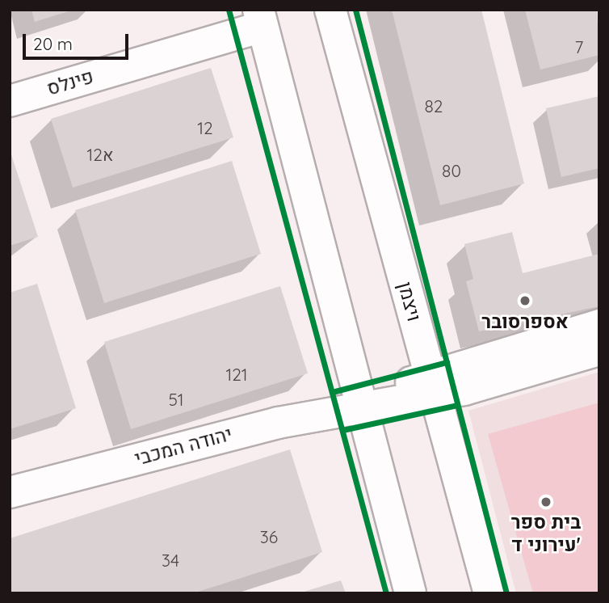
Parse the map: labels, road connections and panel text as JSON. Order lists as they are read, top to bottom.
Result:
{
  "streets": {
    "street": ["פינלס", "ויצמן", "יהודה המכבי"]
  },
  "crossings": [
    ["ויצמן", "יהודה המכבי"]
  ],
  "places": ["אספרסובר", "בית ספר עירוני ד'"],
  "house_numbers": [
    "7",
    "82",
    "12",
    "12א",
    "80",
    "121",
    "51",
    "36",
    "34"
  ],
  "scale_bar": "20 m"
}
